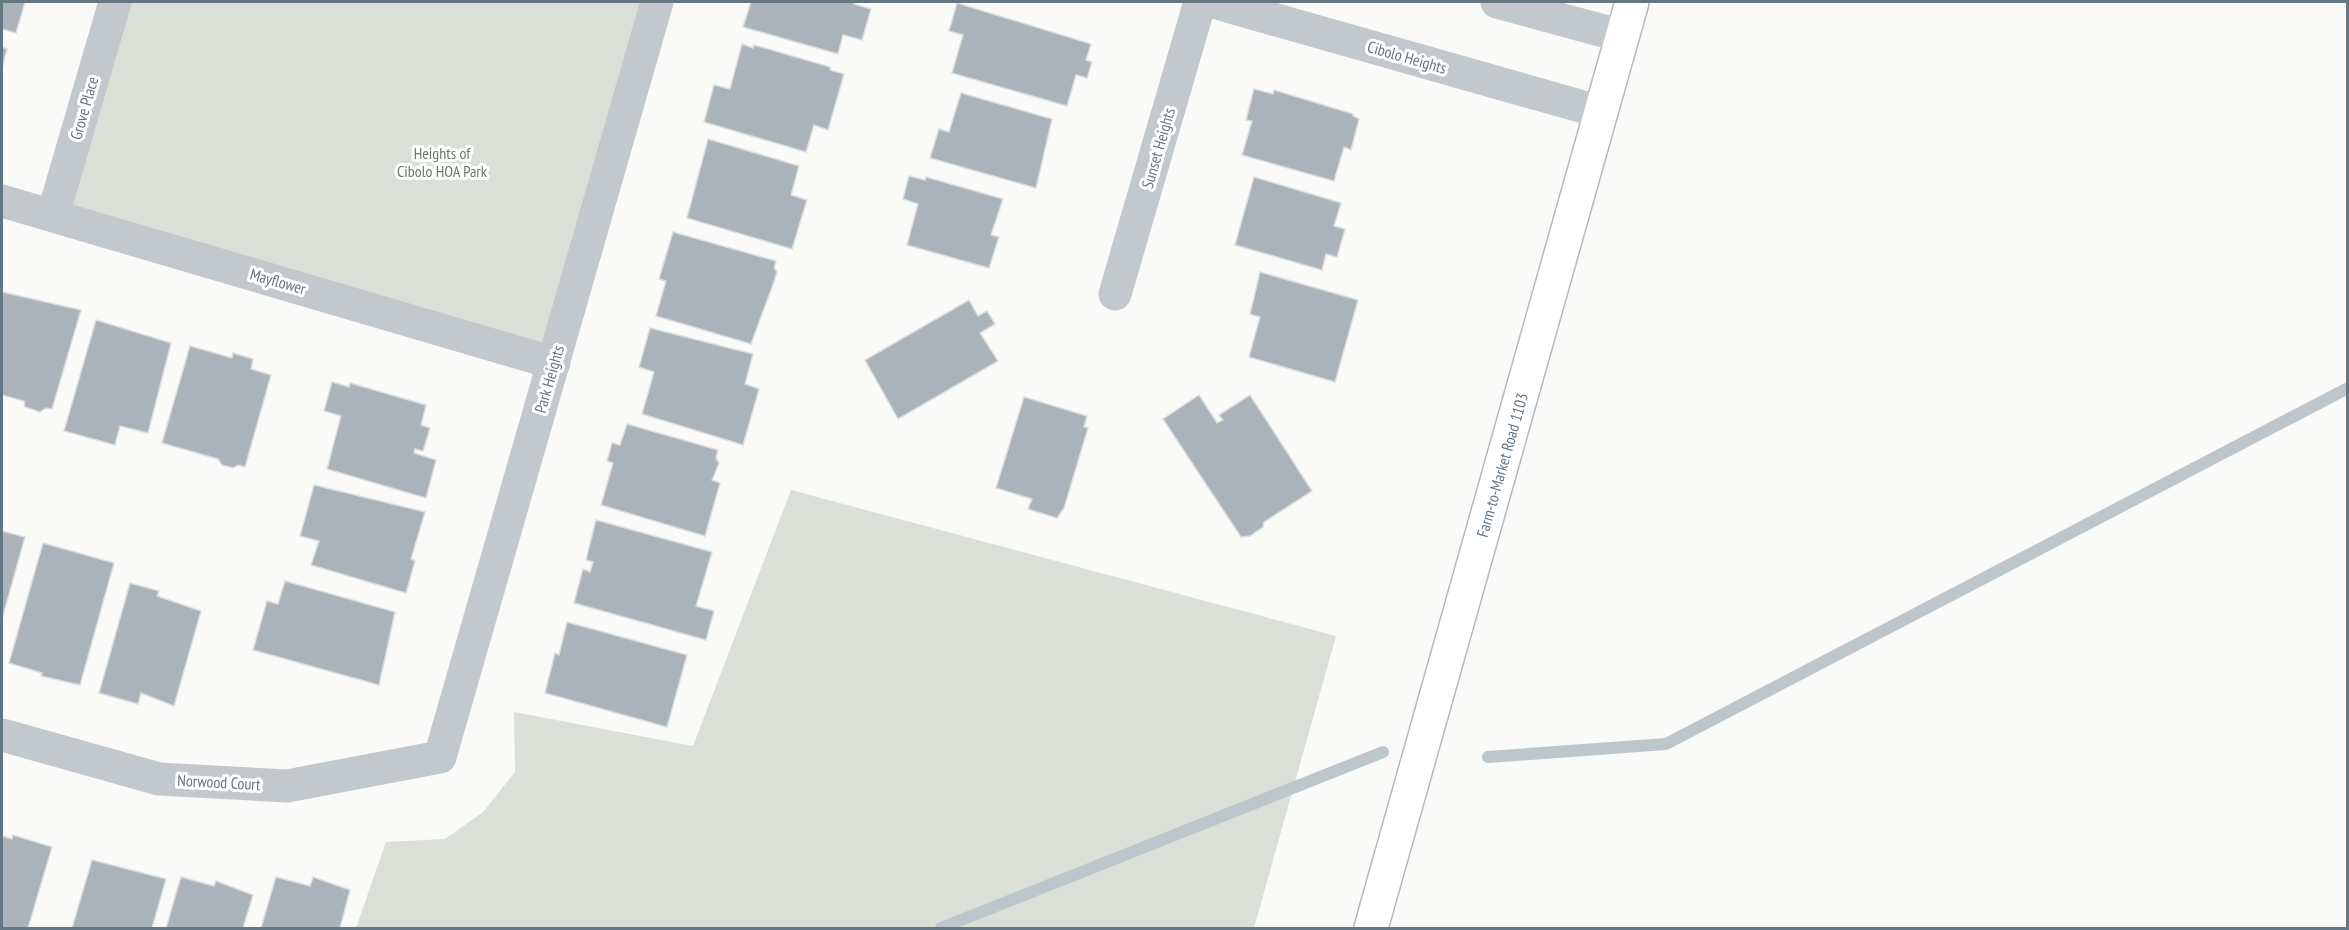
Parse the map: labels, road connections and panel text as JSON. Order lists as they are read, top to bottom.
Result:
{
  "streets": {
    "main road": ["Farm-to-Market Road 1103"],
    "street": [
      "Cibolo Heights",
      "Grove Place",
      "Sunset Heights",
      "Mayflower",
      "Park Heights",
      "Norwood Court"
    ]
  },
  "crossings": [
    ["Cibolo Heights", "Farm-to-Market Road 1103"],
    ["Grove Place", "Mayflower"],
    ["Mayflower", "Park Heights"],
    ["Park Heights", "Norwood Court"]
  ],
  "parks": ["Heights of Cibolo HOA Park"]
}
